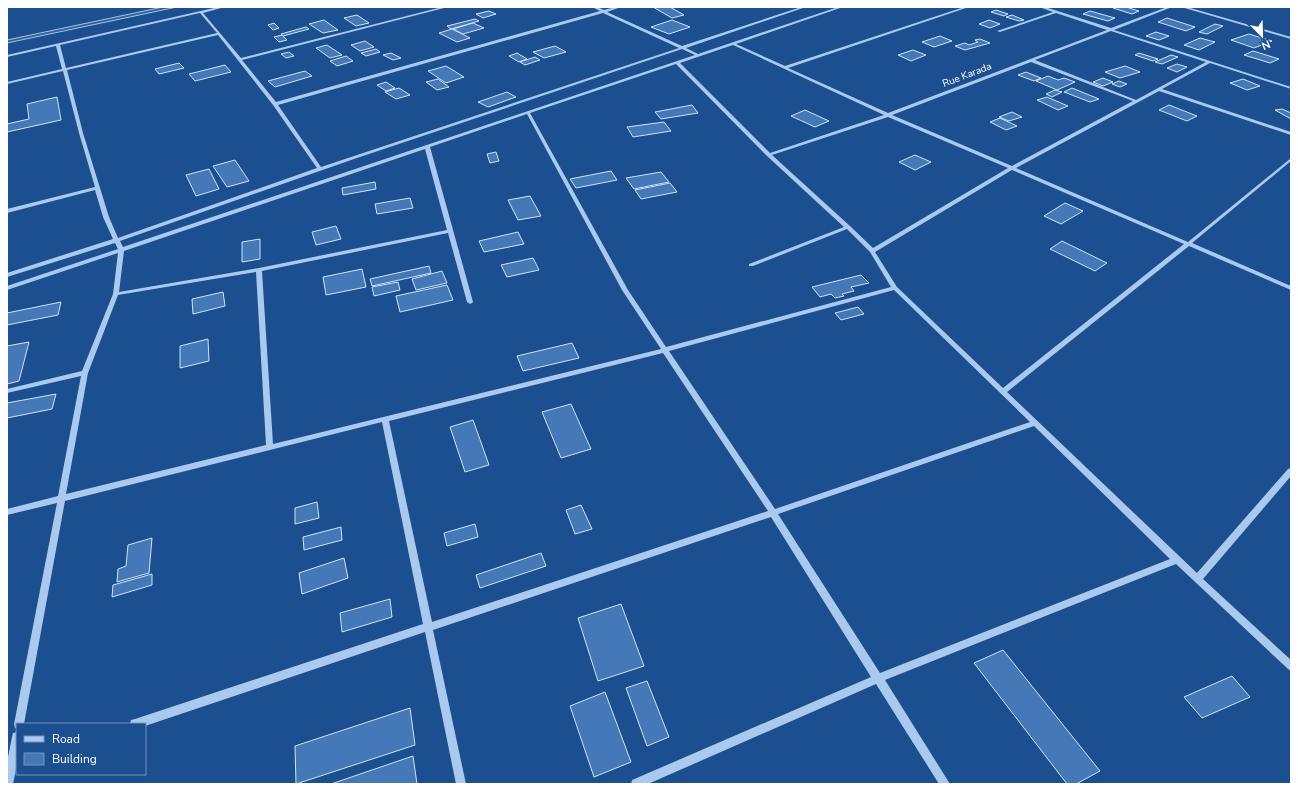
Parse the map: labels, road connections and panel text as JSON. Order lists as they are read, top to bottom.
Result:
{
  "streets": {
    "street": ["Rue Karada"]
  },
  "legend": ["Road", "Building"],
  "north": "bottom right"
}
